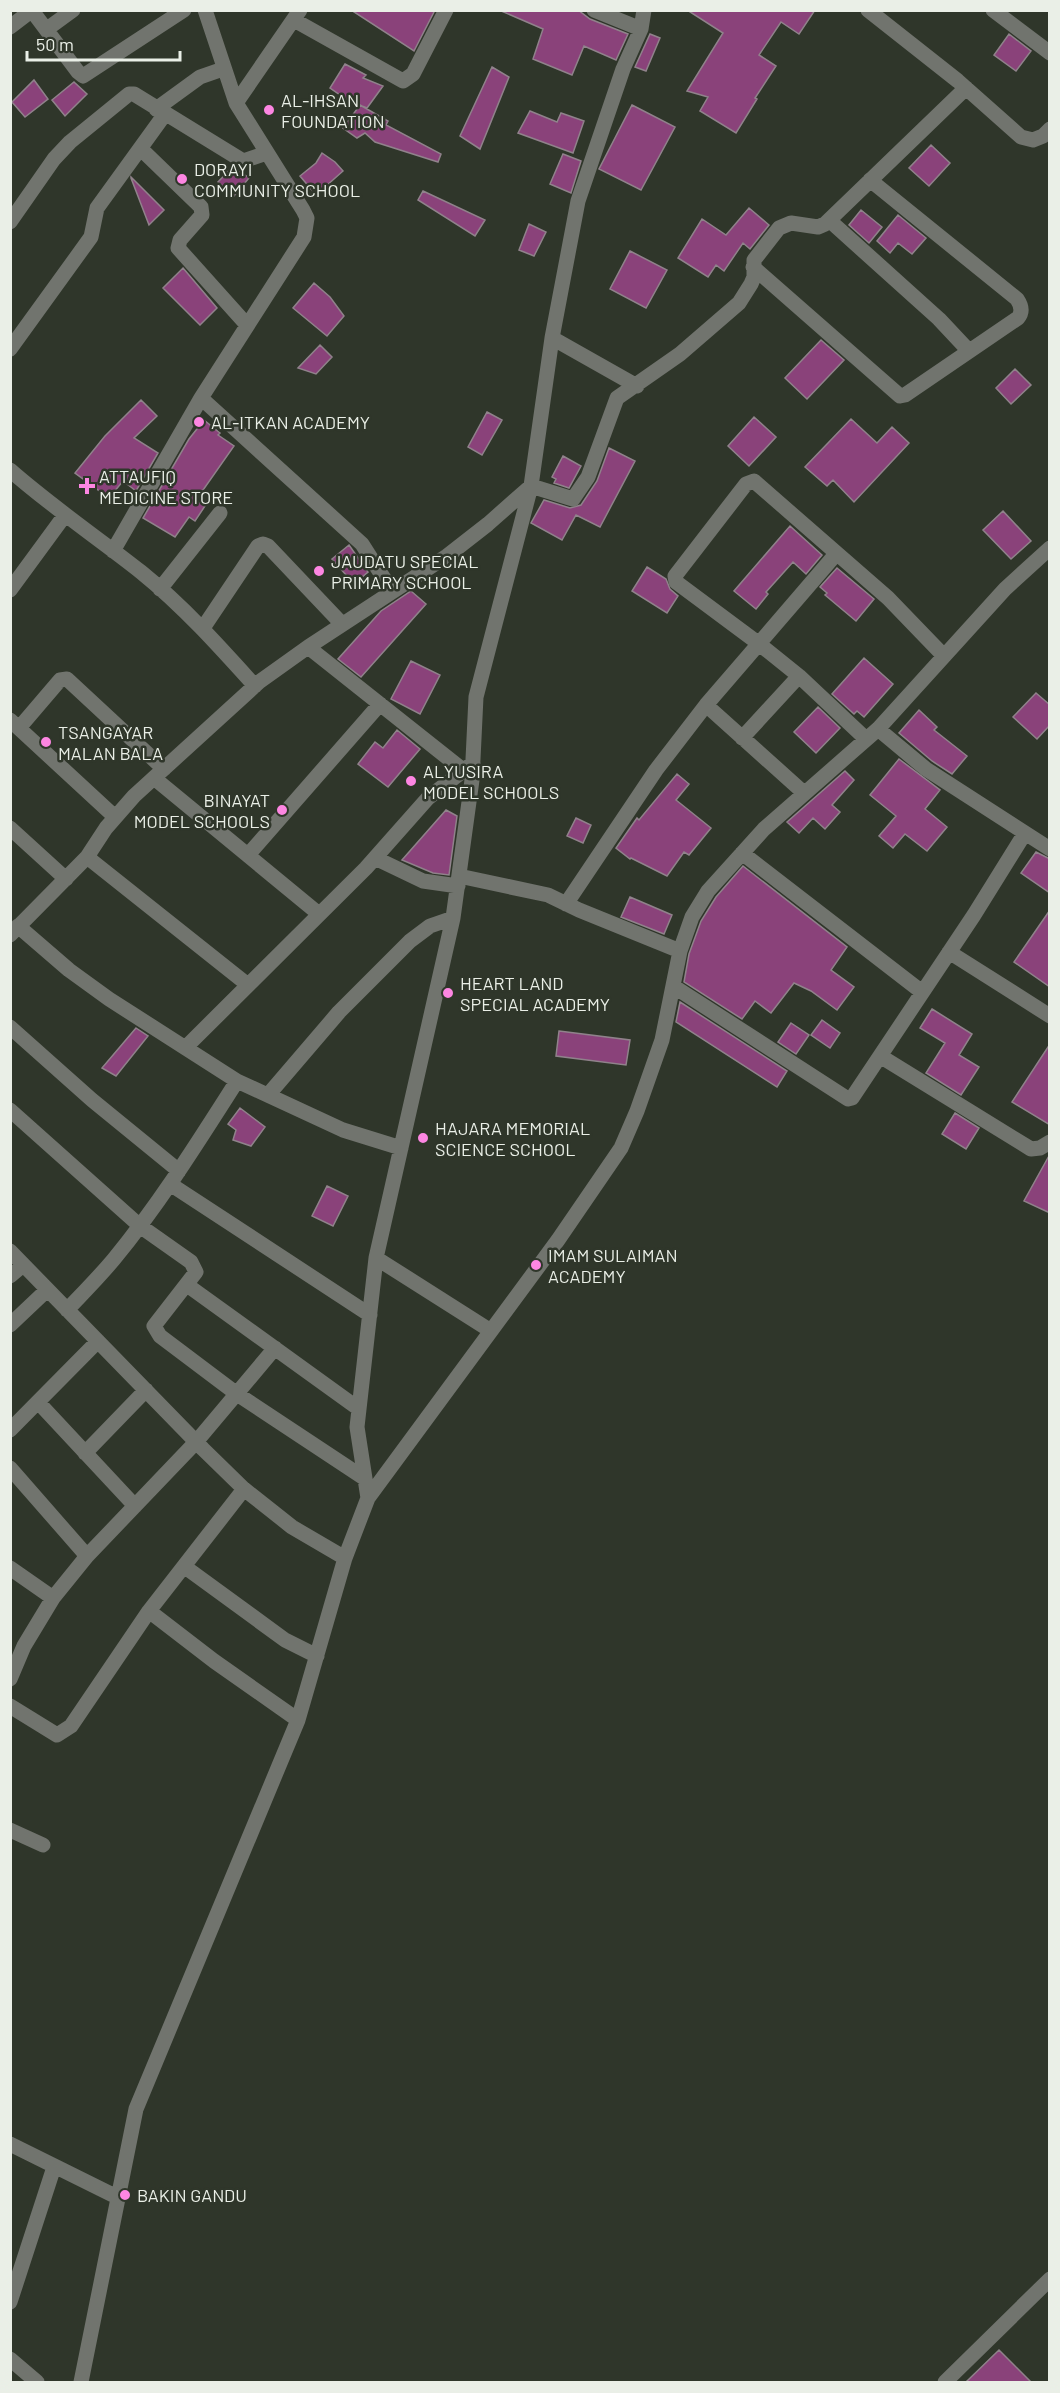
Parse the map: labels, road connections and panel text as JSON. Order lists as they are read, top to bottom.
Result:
{
  "places": {
    "other": [
      "AL-IHSAN FOUNDATION",
      "DORAYI COMMUNITY SCHOOL",
      "AL-ITKAN ACADEMY",
      "JAUDATU SPECIAL PRIMARY SCHOOL",
      "TSANGAYAR MALAN BALA",
      "ALYUSIRA MODEL SCHOOLS",
      "BINAYAT MODEL SCHOOLS",
      "HEART LAND SPECIAL ACADEMY",
      "HAJARA MEMORIAL SCIENCE SCHOOL",
      "IMAM SULAIMAN ACADEMY",
      "BAKIN GANDU"
    ],
    "health": ["ATTAUFIQ MEDICINE STORE"]
  },
  "scale_bar": "50 m"
}
